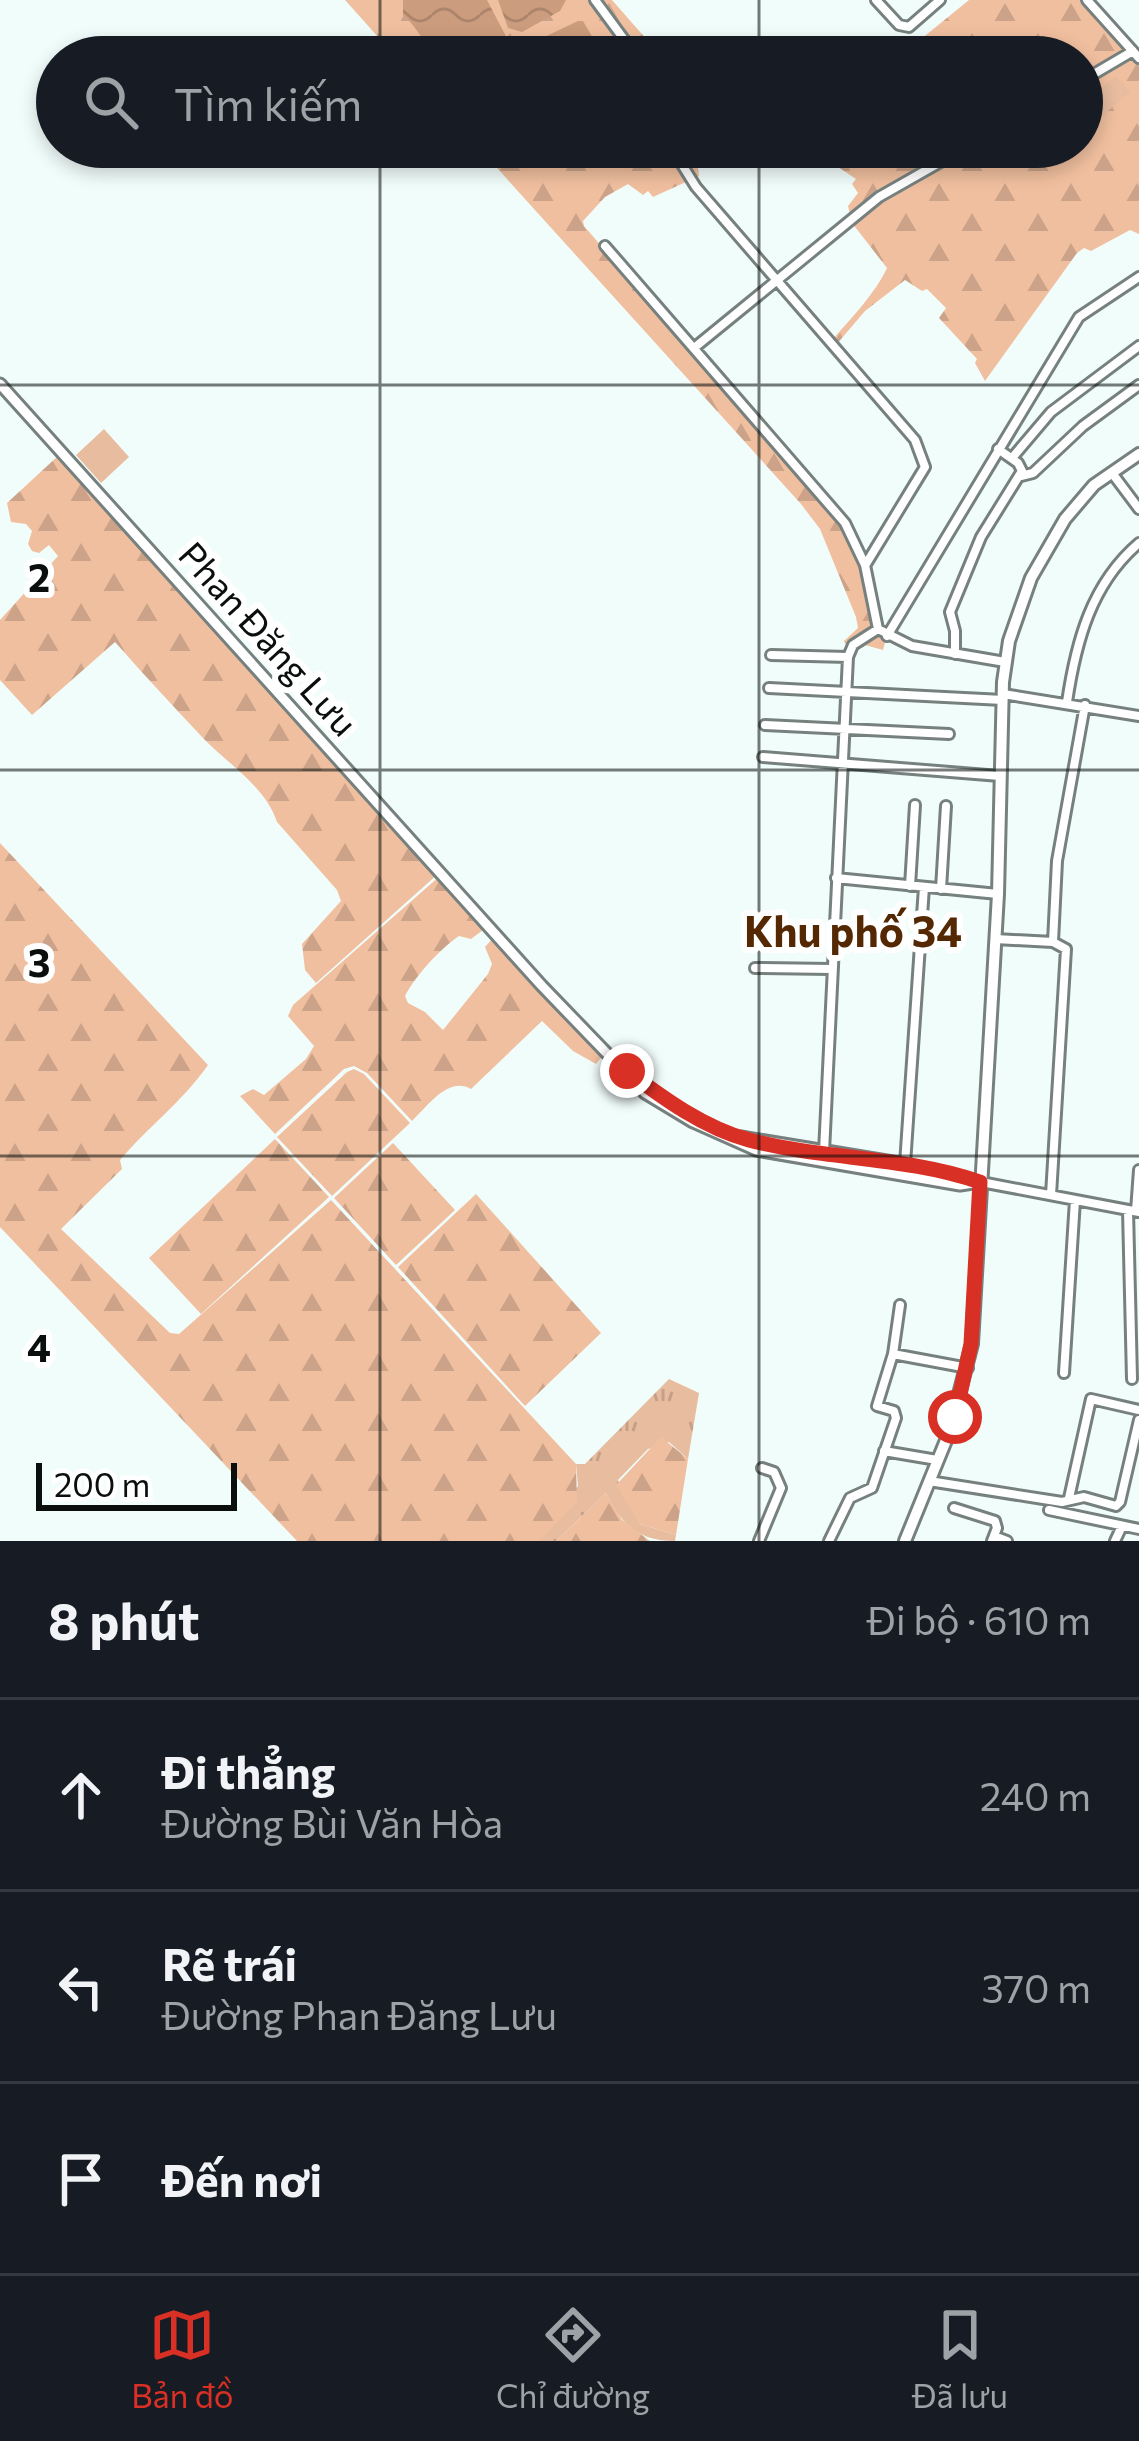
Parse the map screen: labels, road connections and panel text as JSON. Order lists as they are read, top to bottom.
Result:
{
  "streets": {
    "street": ["Phan Đăng Lưu"]
  },
  "districts": ["Khu phố 34"],
  "scale_bar": "200 m",
  "page": {
    "search": "Tìm kiếm",
    "scale": "200 m",
    "heading": ["8 phút", "Đi bộ · 610 m"],
    "list": [
      ["Đi thẳng", "Đường Bùi Văn Hòa", "240 m"],
      ["Rẽ trái", "Đường Phan Đăng Lưu", "370 m"],
      "Đến nơi"
    ],
    "nav": ["Bản đồ", "Chỉ đường", "Đã lưu"]
  },
  "grid": {
    "rows": ["2", "3", "4"]
  }
}
